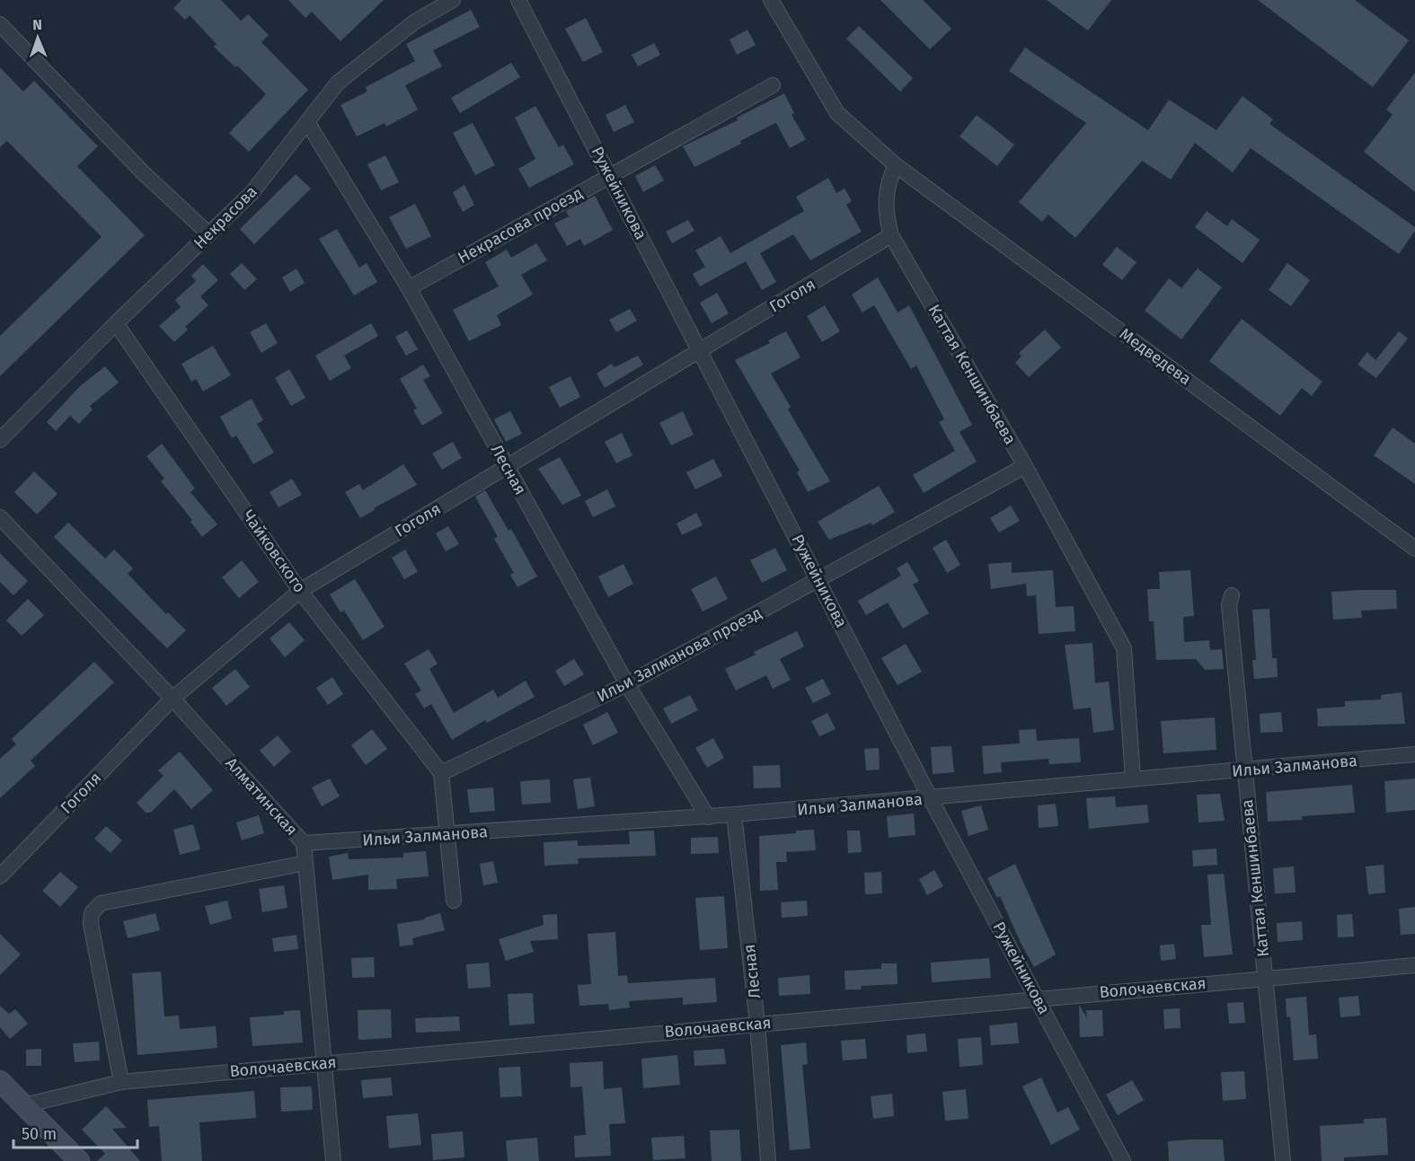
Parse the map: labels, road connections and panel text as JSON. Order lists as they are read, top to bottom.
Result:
{
  "streets": {
    "street": [
      "Ружейникова",
      "Некрасова",
      "Некрасова проезд",
      "Гоголя",
      "Медведева",
      "Каттая Кеншинбаева",
      "Лесная",
      "Чайковского",
      "Ильи Залманова проезд",
      "Ильи Залманова",
      "Алматинская",
      "Волочаевская"
    ]
  },
  "crossings": [
    ["Ружейникова", "Некрасова проезд"],
    ["Ружейникова", "Гоголя"],
    ["Ружейникова", "Ильи Залманова проезд"],
    ["Ружейникова", "Ильи Залманова"],
    ["Ружейникова", "Волочаевская"],
    ["Некрасова", "Лесная"],
    ["Некрасова", "Чайковского"],
    ["Некрасова проезд", "Лесная"],
    ["Гоголя", "Каттая Кеншинбаева"],
    ["Гоголя", "Лесная"],
    ["Гоголя", "Чайковского"],
    ["Гоголя", "Алматинская"],
    ["Медведева", "Каттая Кеншинбаева"],
    ["Каттая Кеншинбаева", "Ильи Залманова проезд"],
    ["Каттая Кеншинбаева", "Ильи Залманова"],
    ["Каттая Кеншинбаева", "Волочаевская"],
    ["Лесная", "Ильи Залманова проезд"],
    ["Лесная", "Ильи Залманова"],
    ["Лесная", "Волочаевская"],
    ["Чайковского", "Ильи Залманова проезд"],
    ["Ильи Залманова", "Алматинская"],
    ["Алматинская", "Волочаевская"]
  ],
  "scale_bar": "50 m",
  "north": "top"
}
